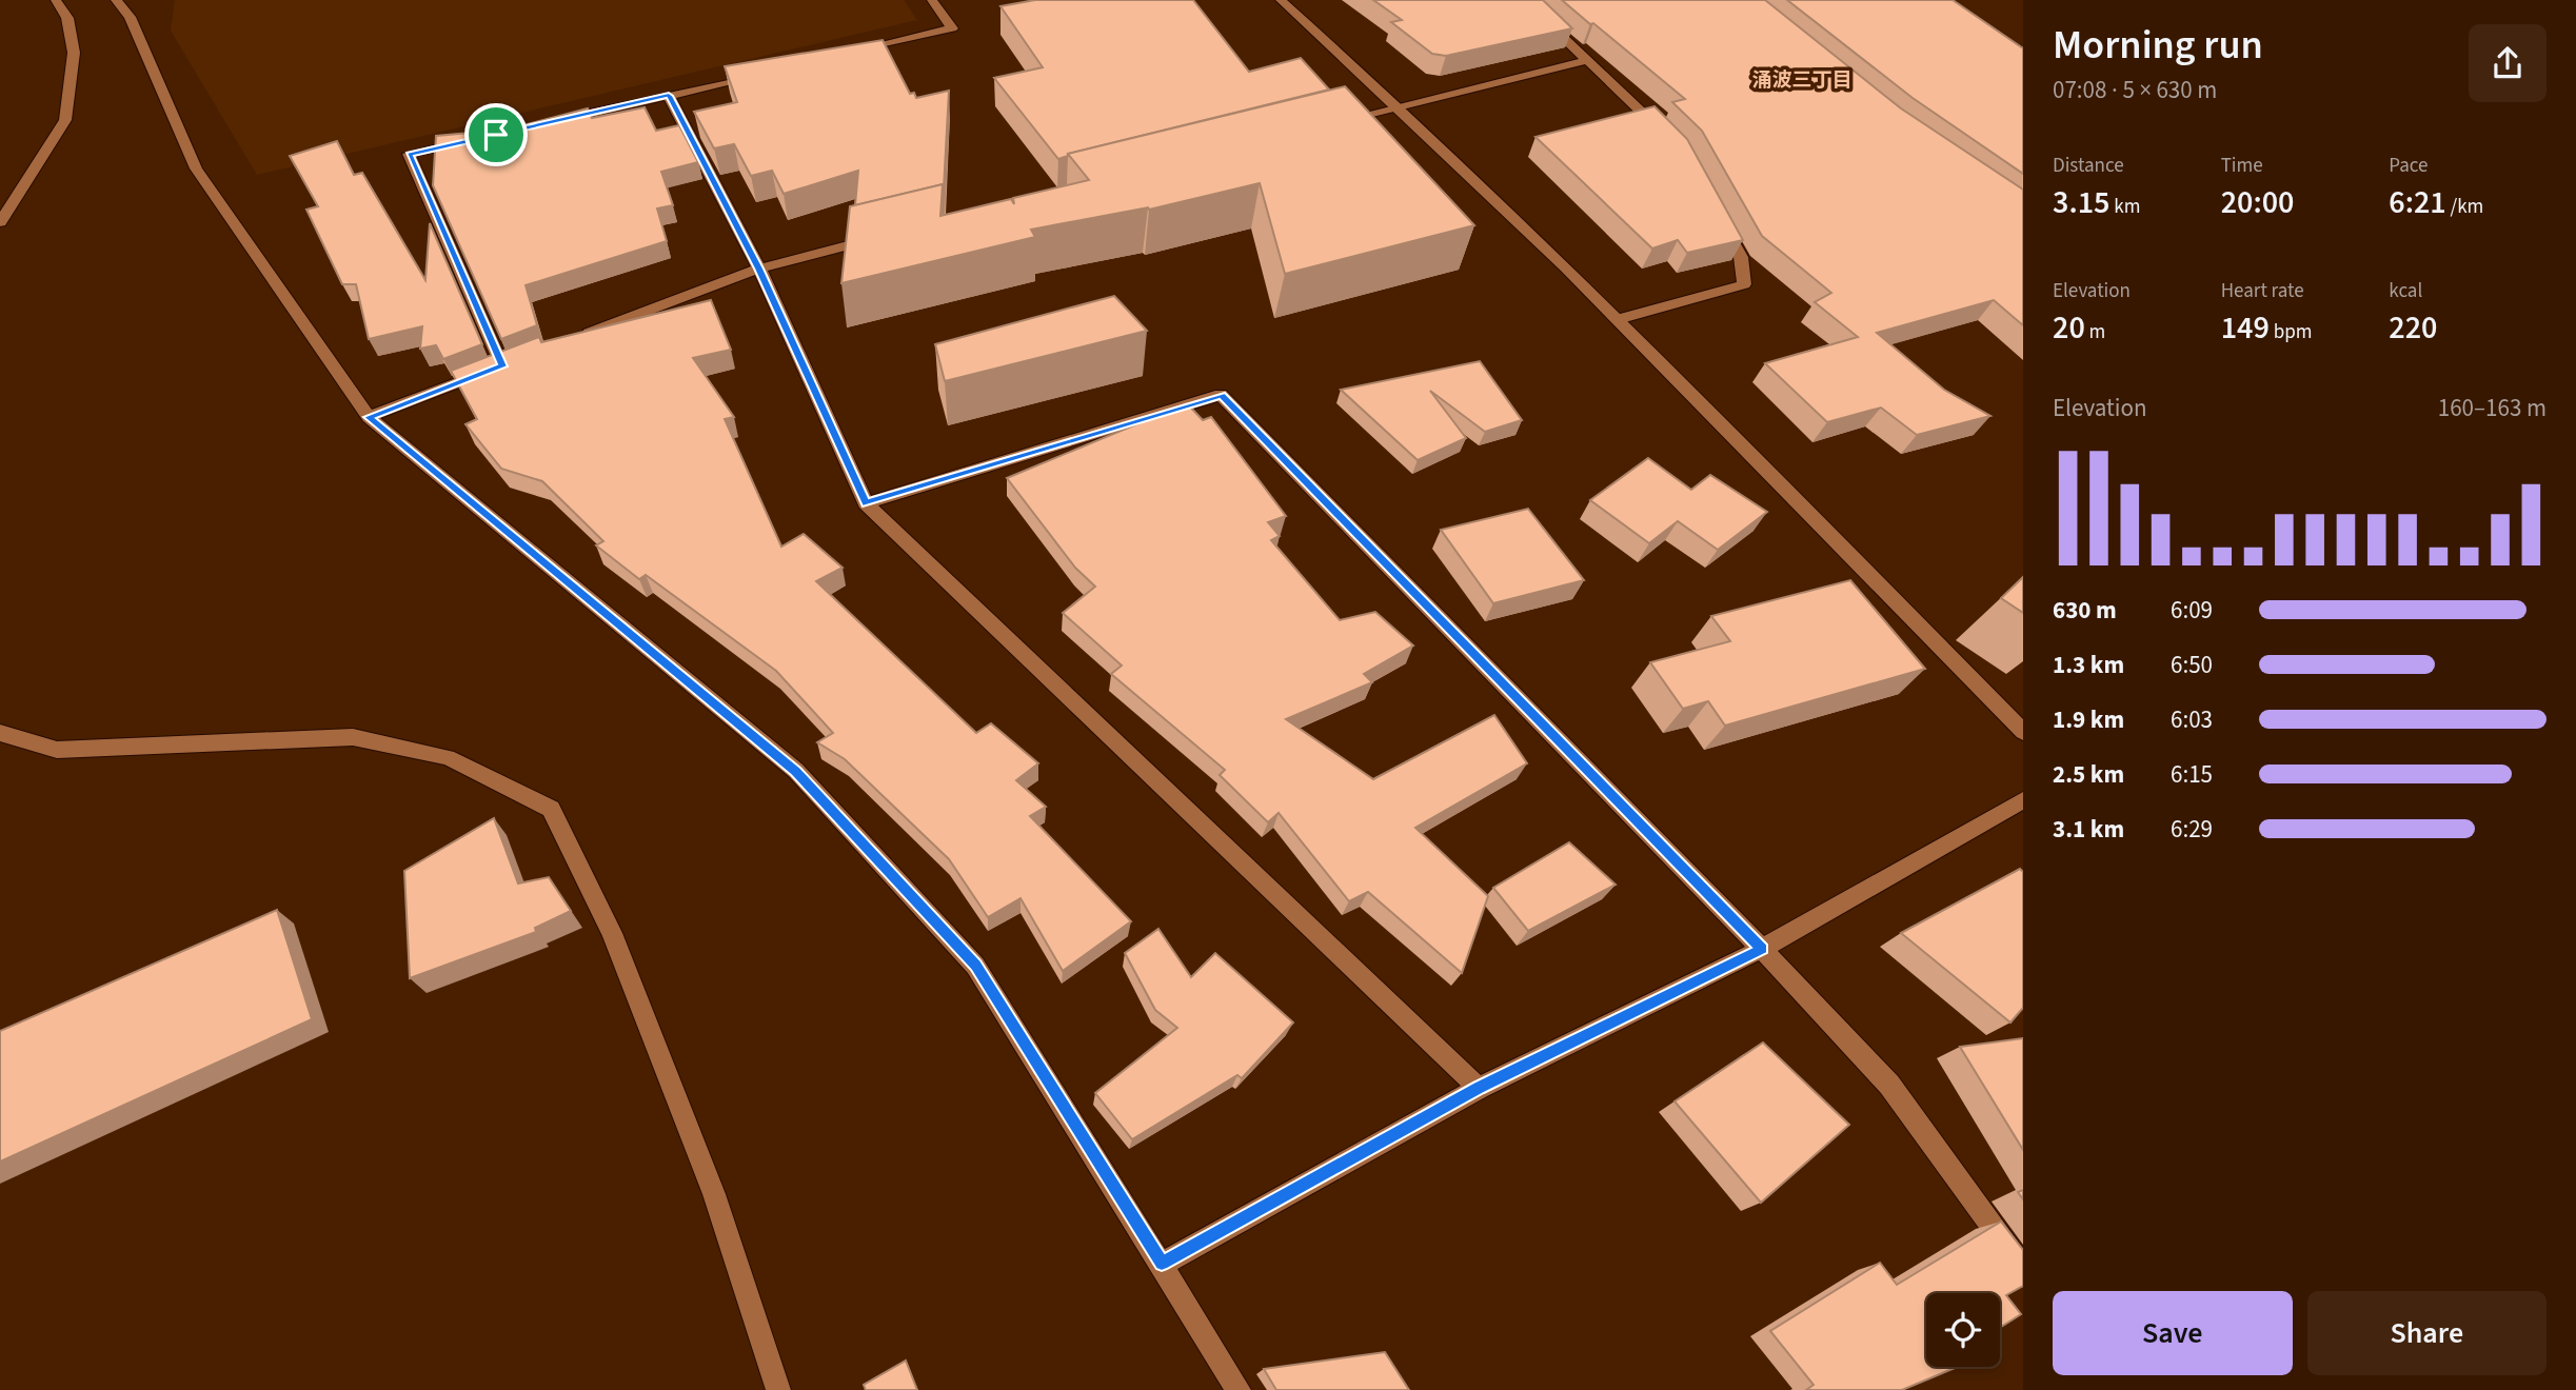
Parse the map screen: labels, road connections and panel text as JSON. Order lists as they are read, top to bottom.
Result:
{
  "districts": ["涌波三丁目"],
  "page": {
    "heading": ["Morning run", "07:08 · 5 × 630 m"],
    "stats": [
      ["Distance", "3.15 km"],
      ["Time", "20:00"],
      ["Pace", "6:21 /km"],
      ["Elevation", "20 m"],
      ["Heart rate", "149 bpm"],
      ["kcal", "220"]
    ],
    "chart": ["Elevation", "160–163 m"],
    "list": [
      {
        "name": "630 m",
        "note": "6:09"
      },
      {
        "name": "1.3 km",
        "note": "6:50"
      },
      {
        "name": "1.9 km",
        "note": "6:03"
      },
      {
        "name": "2.5 km",
        "note": "6:15"
      },
      {
        "name": "3.1 km",
        "note": "6:29"
      }
    ],
    "buttons": ["Save", "Share"]
  }
}
